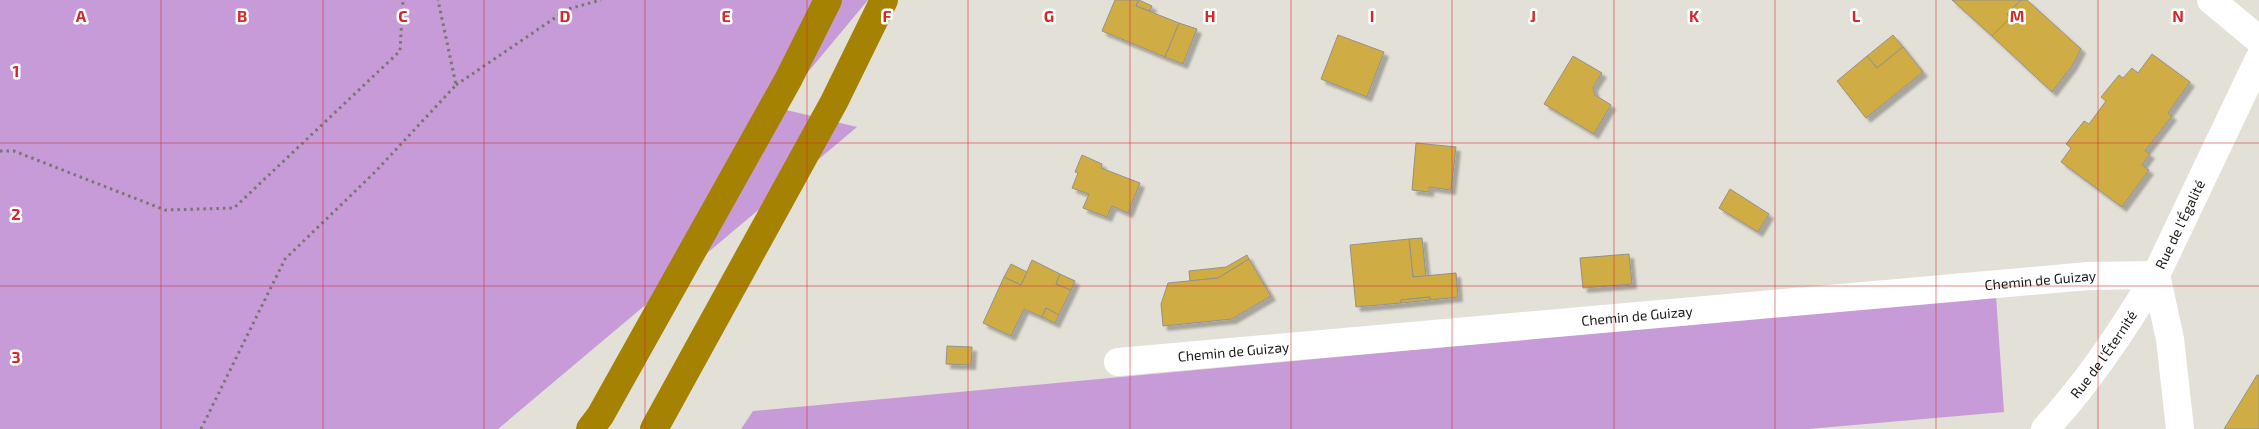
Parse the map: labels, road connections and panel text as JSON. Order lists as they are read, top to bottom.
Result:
{
  "streets": {
    "street": ["Rue de l'Égalité", "Chemin de Guizay", "Rue de l'Éternité"]
  },
  "crossings": [
    ["Rue de l'Égalité", "Chemin de Guizay"],
    ["Rue de l'Égalité", "Rue de l'Éternité"],
    ["Chemin de Guizay", "Rue de l'Éternité"]
  ],
  "grid": {
    "columns": [
      "A",
      "B",
      "C",
      "D",
      "E",
      "F",
      "G",
      "H",
      "I",
      "J",
      "K",
      "L",
      "M",
      "N"
    ],
    "rows": ["1", "2", "3"]
  }
}
